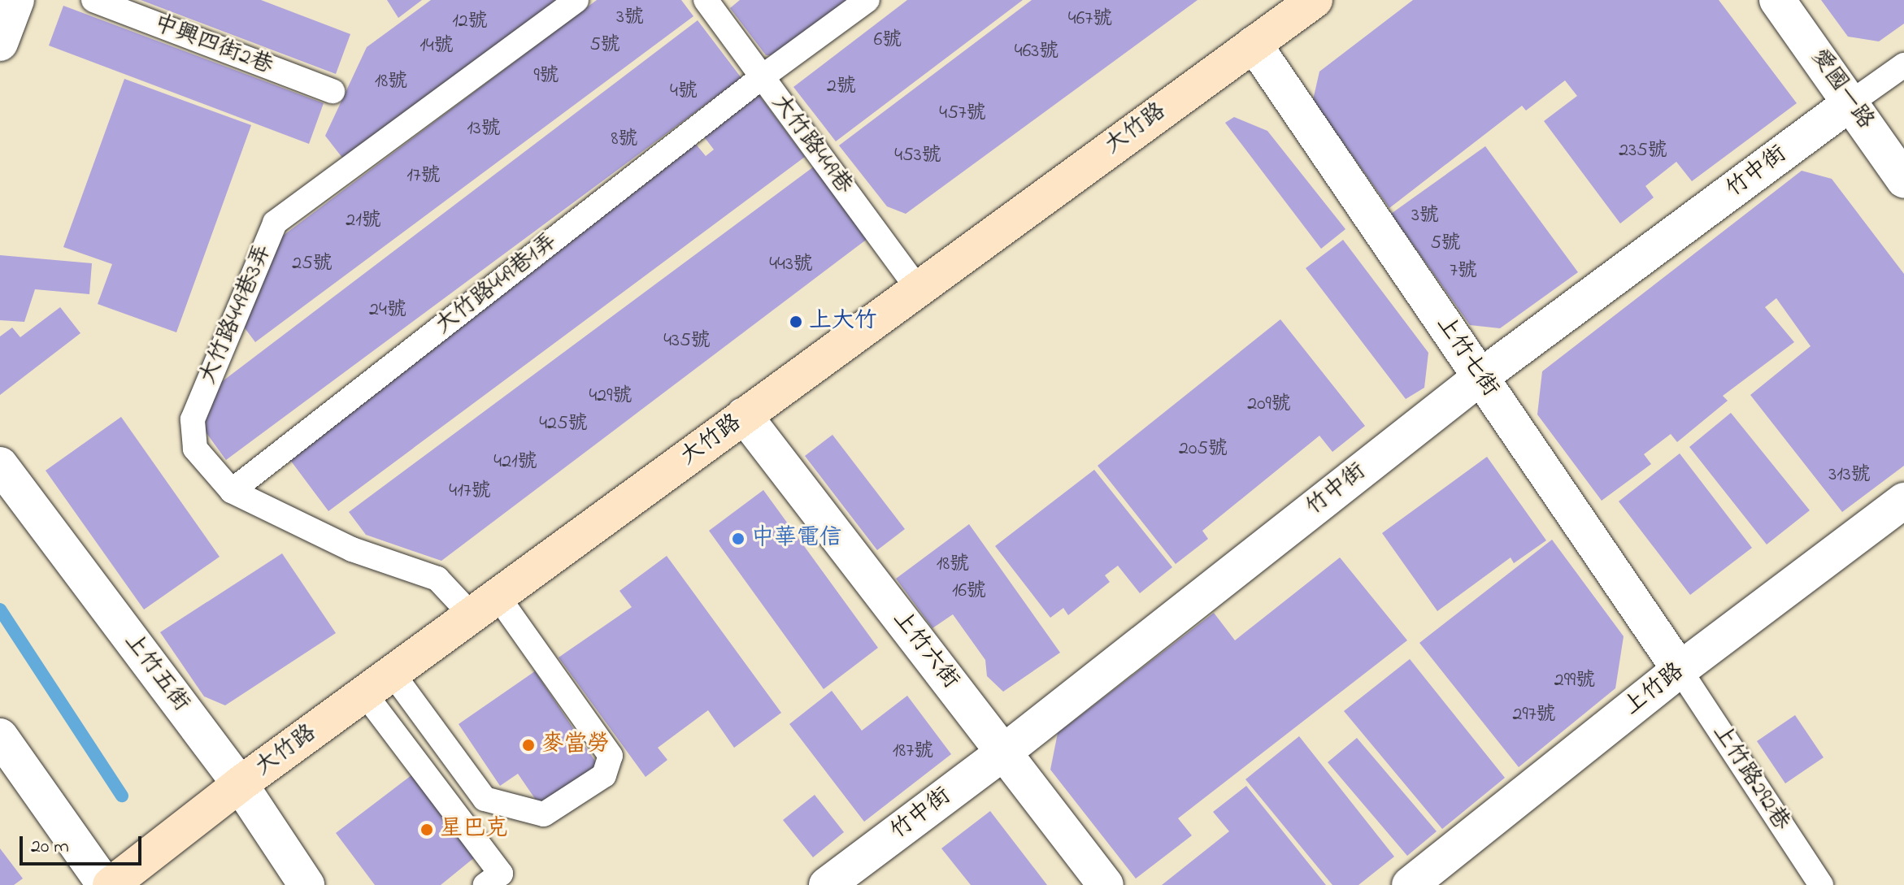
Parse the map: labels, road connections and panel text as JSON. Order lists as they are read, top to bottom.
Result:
{
  "streets": {
    "main road": ["大竹路"],
    "street": [
      "愛國一路",
      "竹中街",
      "上竹七街",
      "上竹六街",
      "上竹五街",
      "上竹路"
    ],
    "lane": [
      "中興四街2巷",
      "大竹路449巷",
      "大竹路449巷1弄",
      "大竹路449巷3弄",
      "上竹路292巷"
    ]
  },
  "crossings": [
    ["愛國一路", "竹中街"],
    ["大竹路", "大竹路449巷"],
    ["大竹路", "大竹路449巷3弄"],
    ["大竹路", "上竹七街"],
    ["大竹路", "上竹六街"],
    ["大竹路", "上竹五街"],
    ["大竹路449巷", "大竹路449巷1弄"],
    ["竹中街", "上竹七街"],
    ["竹中街", "上竹六街"],
    ["大竹路449巷1弄", "大竹路449巷3弄"],
    ["上竹七街", "上竹路"],
    ["上竹七街", "上竹路292巷"],
    ["上竹路", "上竹路292巷"]
  ],
  "places": [
    "上大竹",
    "中華電信",
    "麥當勞",
    "星巴克"
  ],
  "house_numbers": [
    "3號",
    "467號",
    "12號",
    "6號",
    "5號",
    "14號",
    "463號",
    "9號",
    "18號",
    "2號",
    "4號",
    "457號",
    "13號",
    "8號",
    "235號",
    "453號",
    "17號",
    "3號",
    "21號",
    "5號",
    "25號",
    "443號",
    "7號",
    "24號",
    "435號",
    "429號",
    "209號",
    "425號",
    "205號",
    "421號",
    "313號",
    "417號",
    "18號",
    "16號",
    "299號",
    "297號",
    "187號"
  ],
  "scale_bar": "20 m"
}
